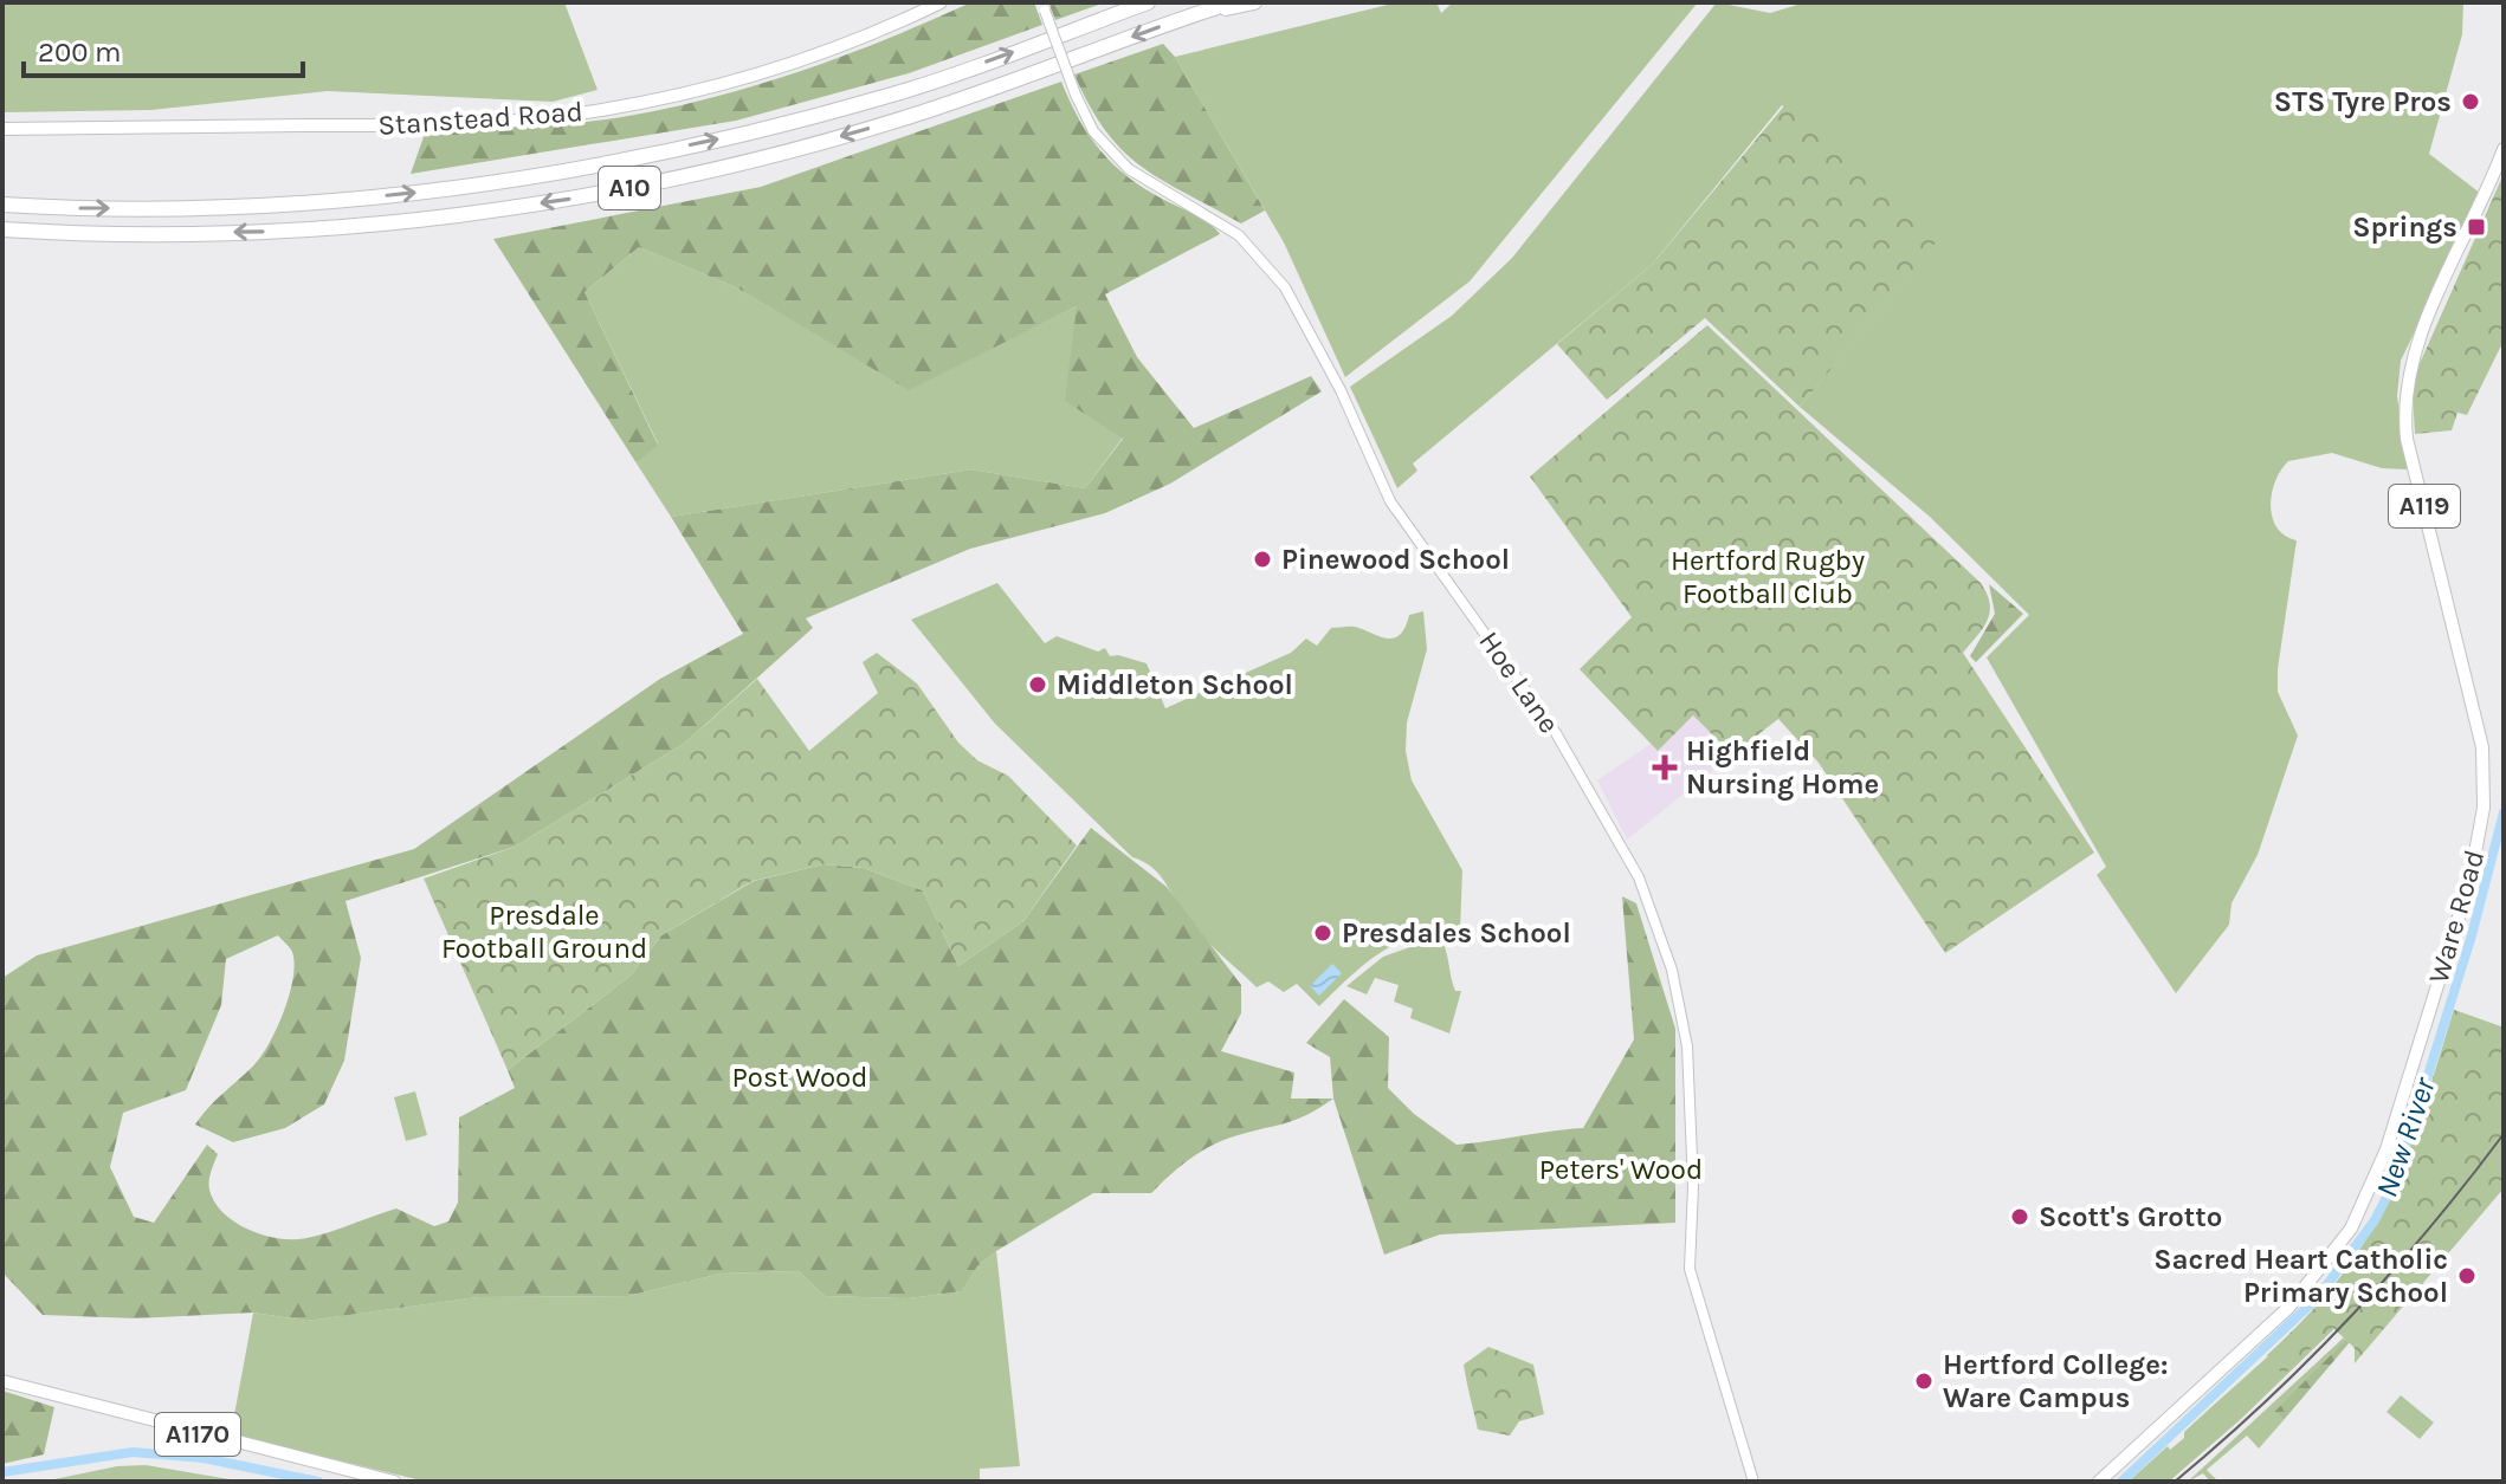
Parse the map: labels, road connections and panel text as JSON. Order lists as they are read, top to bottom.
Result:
{
  "streets": {
    "highway": ["A10"],
    "main road": [
      "Stanstead Road",
      "A119",
      "Ware Road",
      "A1170"
    ],
    "street": ["Hoe Lane"]
  },
  "water": ["New River"],
  "parks": [
    "Hertford Rugby Football Club",
    "Presdale Football Ground",
    "Post Wood",
    "Peters' Wood"
  ],
  "places": {
    "other": [
      "STS Tyre Pros",
      "Pinewood School",
      "Middleton School",
      "Presdales School",
      "Scott's Grotto",
      "Sacred Heart Catholic Primary School",
      "Hertford College: Ware Campus"
    ],
    "transit": ["Springs"],
    "health": ["Highfield Nursing Home"]
  },
  "scale_bar": "200 m"
}
